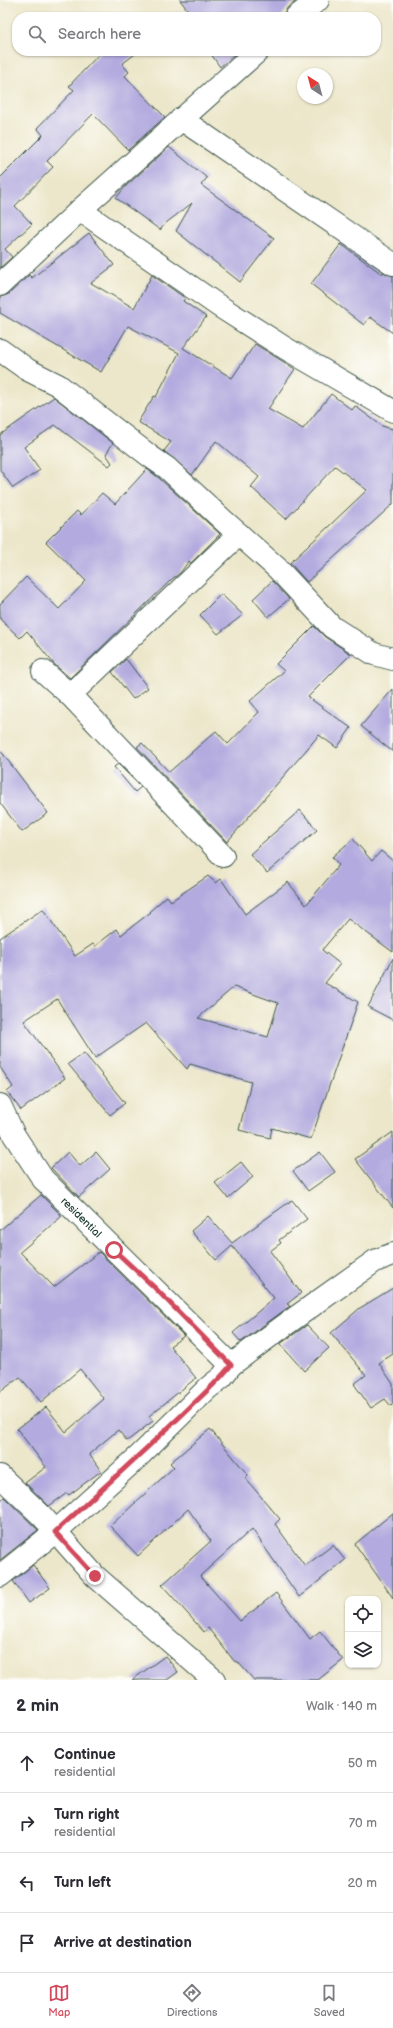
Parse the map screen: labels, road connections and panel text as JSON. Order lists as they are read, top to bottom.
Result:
{
  "streets": {
    "street": ["residential"]
  },
  "north": "top left",
  "page": {
    "search": "Search here",
    "heading": ["2 min", "Walk · 140 m"],
    "list": [
      ["Continue", "residential", "50 m"],
      ["Turn right", "residential", "70 m"],
      ["Turn left", "20 m"],
      "Arrive at destination"
    ],
    "nav": ["Map", "Directions", "Saved"]
  }
}
